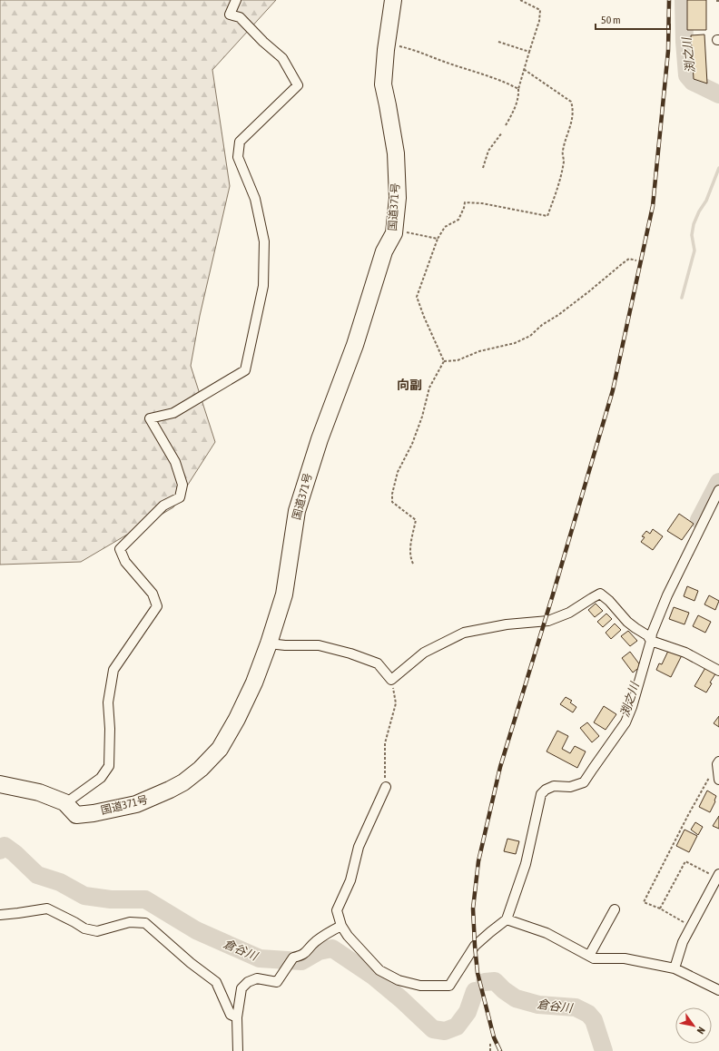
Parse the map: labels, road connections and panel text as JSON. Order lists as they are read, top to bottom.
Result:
{
  "streets": {
    "highway": ["国道371号"]
  },
  "districts": ["向副"],
  "water": ["渕之川", "倉谷川"],
  "scale_bar": "50 m",
  "north": "bottom right"
}
